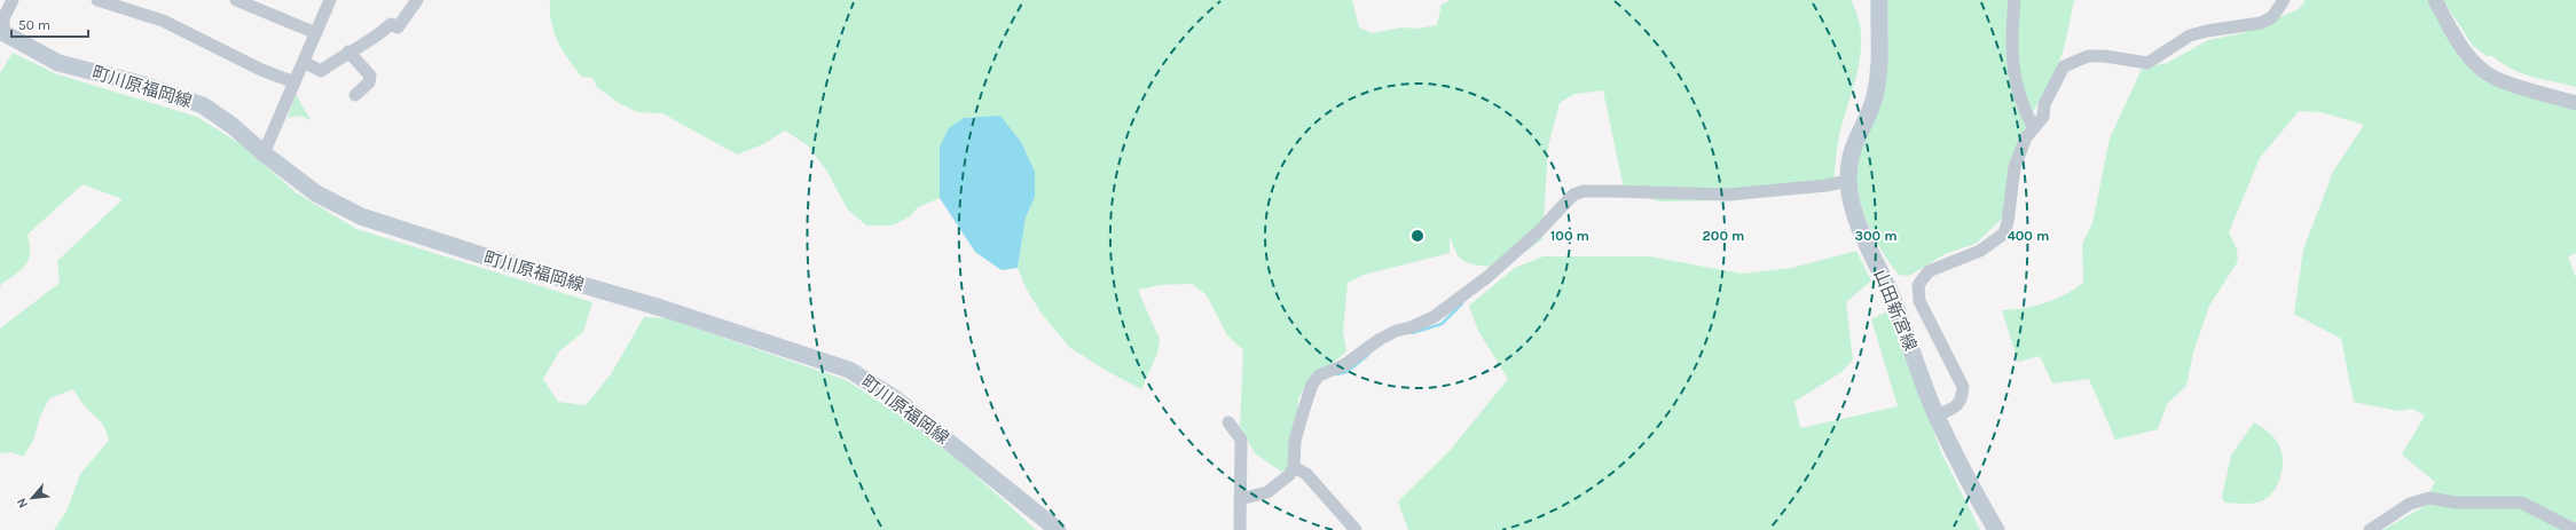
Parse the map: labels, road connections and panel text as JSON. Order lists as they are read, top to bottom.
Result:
{
  "streets": {
    "main road": ["町川原福岡線", "山田新宮線"]
  },
  "scale_bar": "50 m",
  "north": "bottom left",
  "rings": [
    "100 m",
    "200 m",
    "300 m",
    "400 m"
  ]
}
